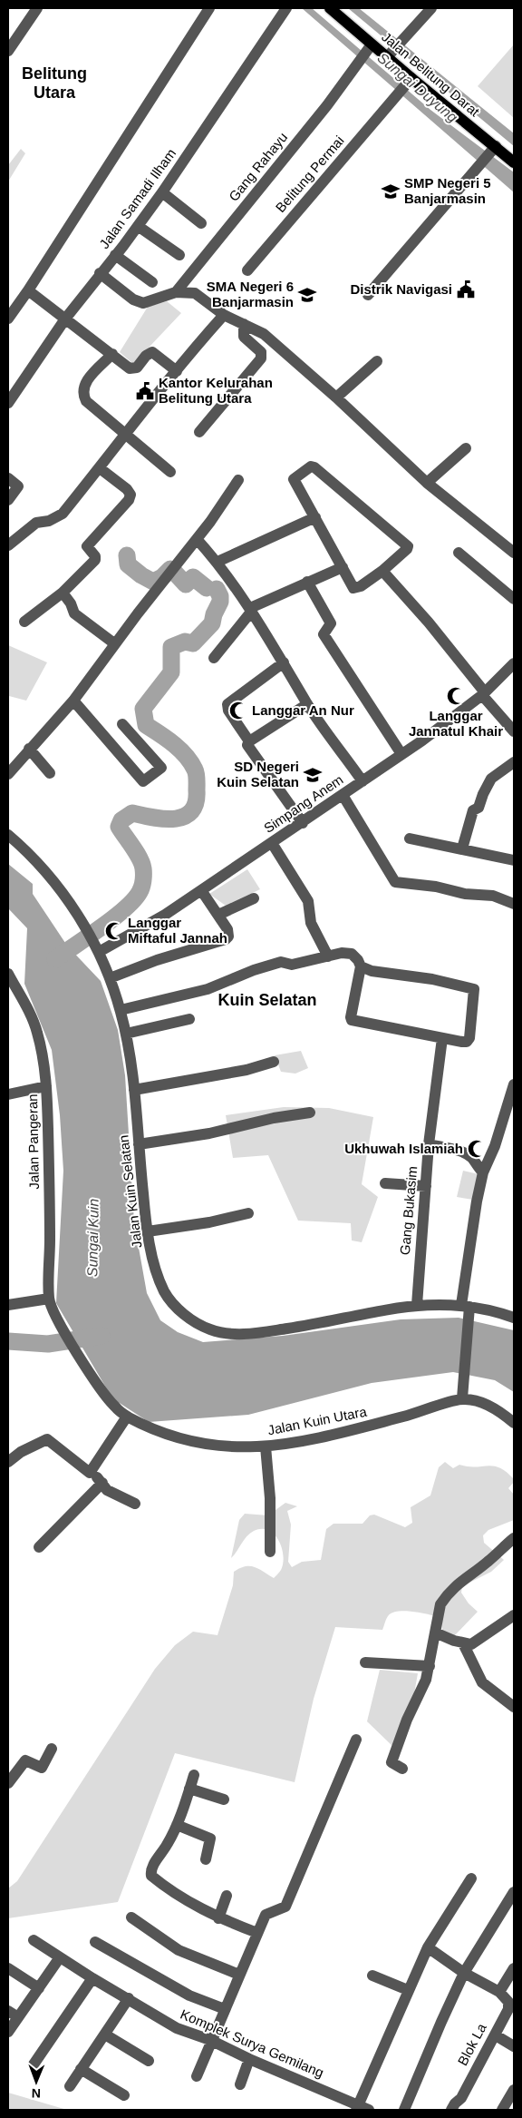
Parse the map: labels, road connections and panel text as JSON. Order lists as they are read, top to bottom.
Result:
{
  "streets": {
    "main road": ["Jalan Belitung Darat"],
    "street": [
      "Gang Rahayu",
      "Belitung Permai",
      "Jalan Samadi Ilham",
      "Simpang Anem",
      "Jalan Pangeran",
      "Jalan Kuin Selatan",
      "Gang Bukasim",
      "Jalan Kuin Utara",
      "Komplek Surya Gemilang",
      "Blok La"
    ]
  },
  "crossings": [
    ["Jalan Belitung Darat", "Gang Rahayu"],
    ["Jalan Belitung Darat", "Belitung Permai"],
    ["Simpang Anem", "Jalan Kuin Selatan"],
    ["Jalan Pangeran", "Jalan Kuin Utara"],
    ["Jalan Kuin Selatan", "Gang Bukasim"]
  ],
  "districts": ["Belitung Utara", "Kuin Selatan"],
  "water": ["Sungai Duyung", "Sungai Kuin"],
  "places": {
    "school or university": ["SMP Negeri 5 Banjarmasin", "SMA Negeri 6 Banjarmasin", "SD Negeri Kuin Selatan"],
    "public building": ["Distrik Navigasi", "Kantor Kelurahan Belitung Utara"],
    "mosque": [
      "Langgar Jannatul Khair",
      "Langgar An Nur",
      "Langgar Miftaful Jannah",
      "Ukhuwah Islamiah"
    ]
  },
  "north": "bottom"
}
